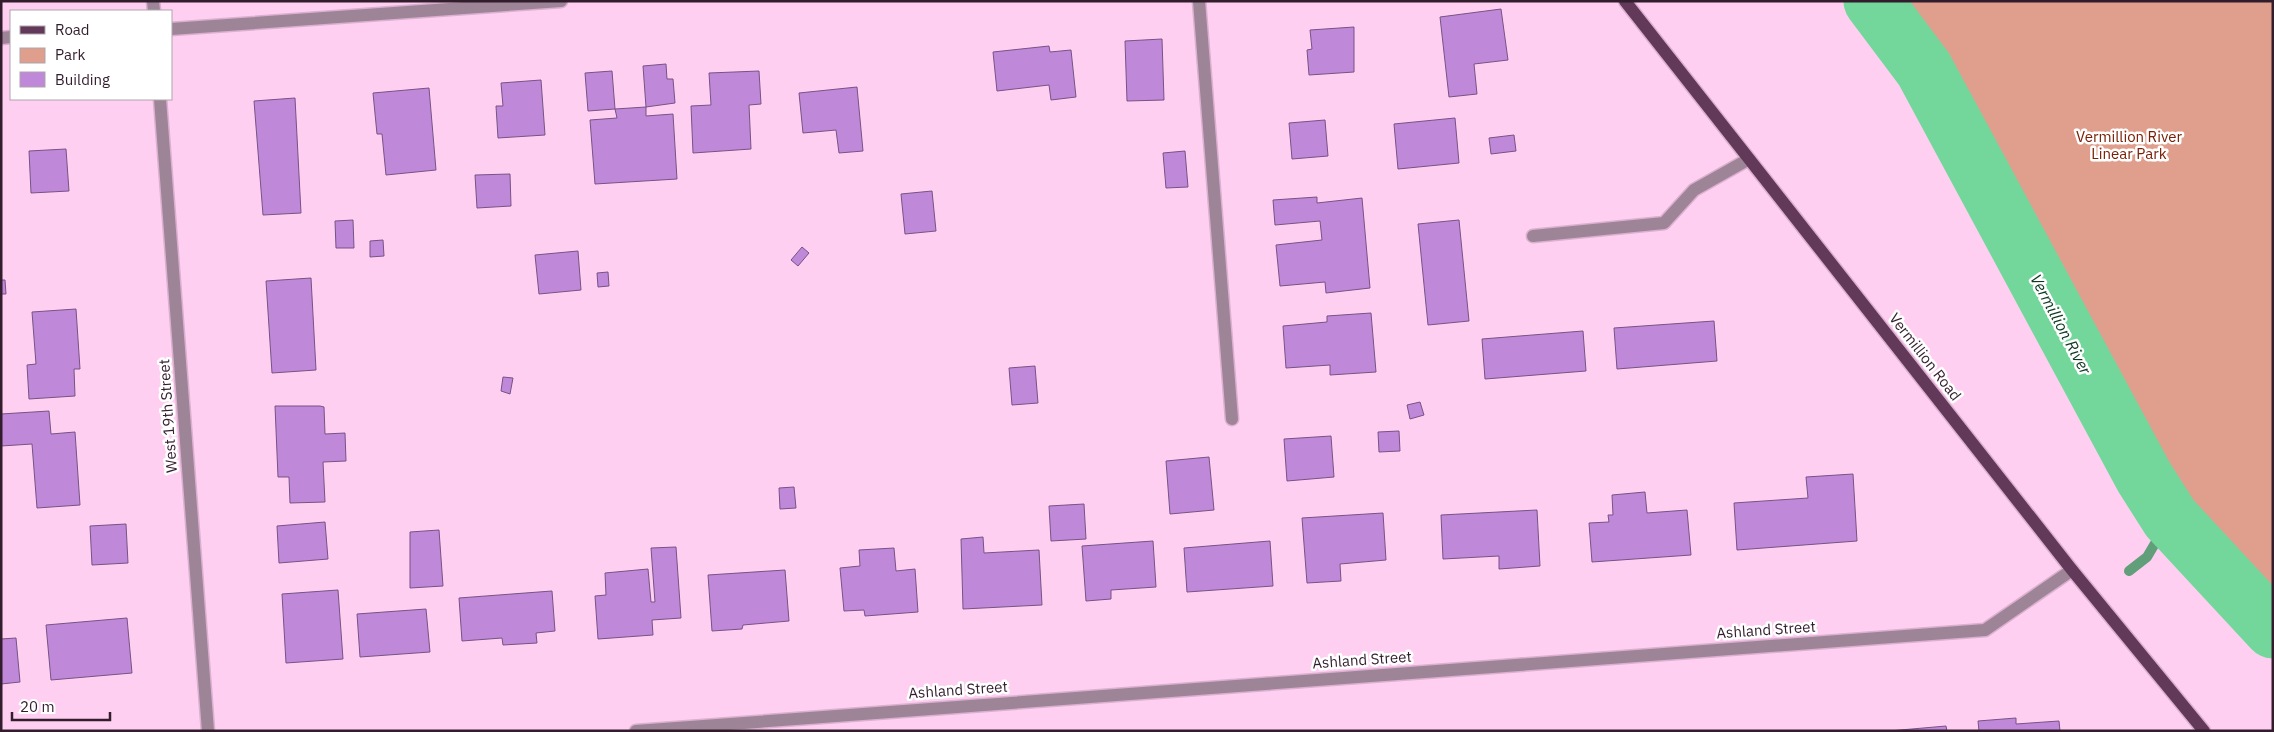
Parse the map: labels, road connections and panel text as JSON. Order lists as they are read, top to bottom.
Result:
{
  "streets": {
    "main road": ["Vermillion Road"],
    "street": ["West 19th Street", "Ashland Street"]
  },
  "crossings": [
    ["Vermillion Road", "Ashland Street"]
  ],
  "water": ["Vermillion River"],
  "parks": ["Vermillion River Linear Park"],
  "legend": ["Road", "Park", "Building"],
  "scale_bar": "20 m"
}
